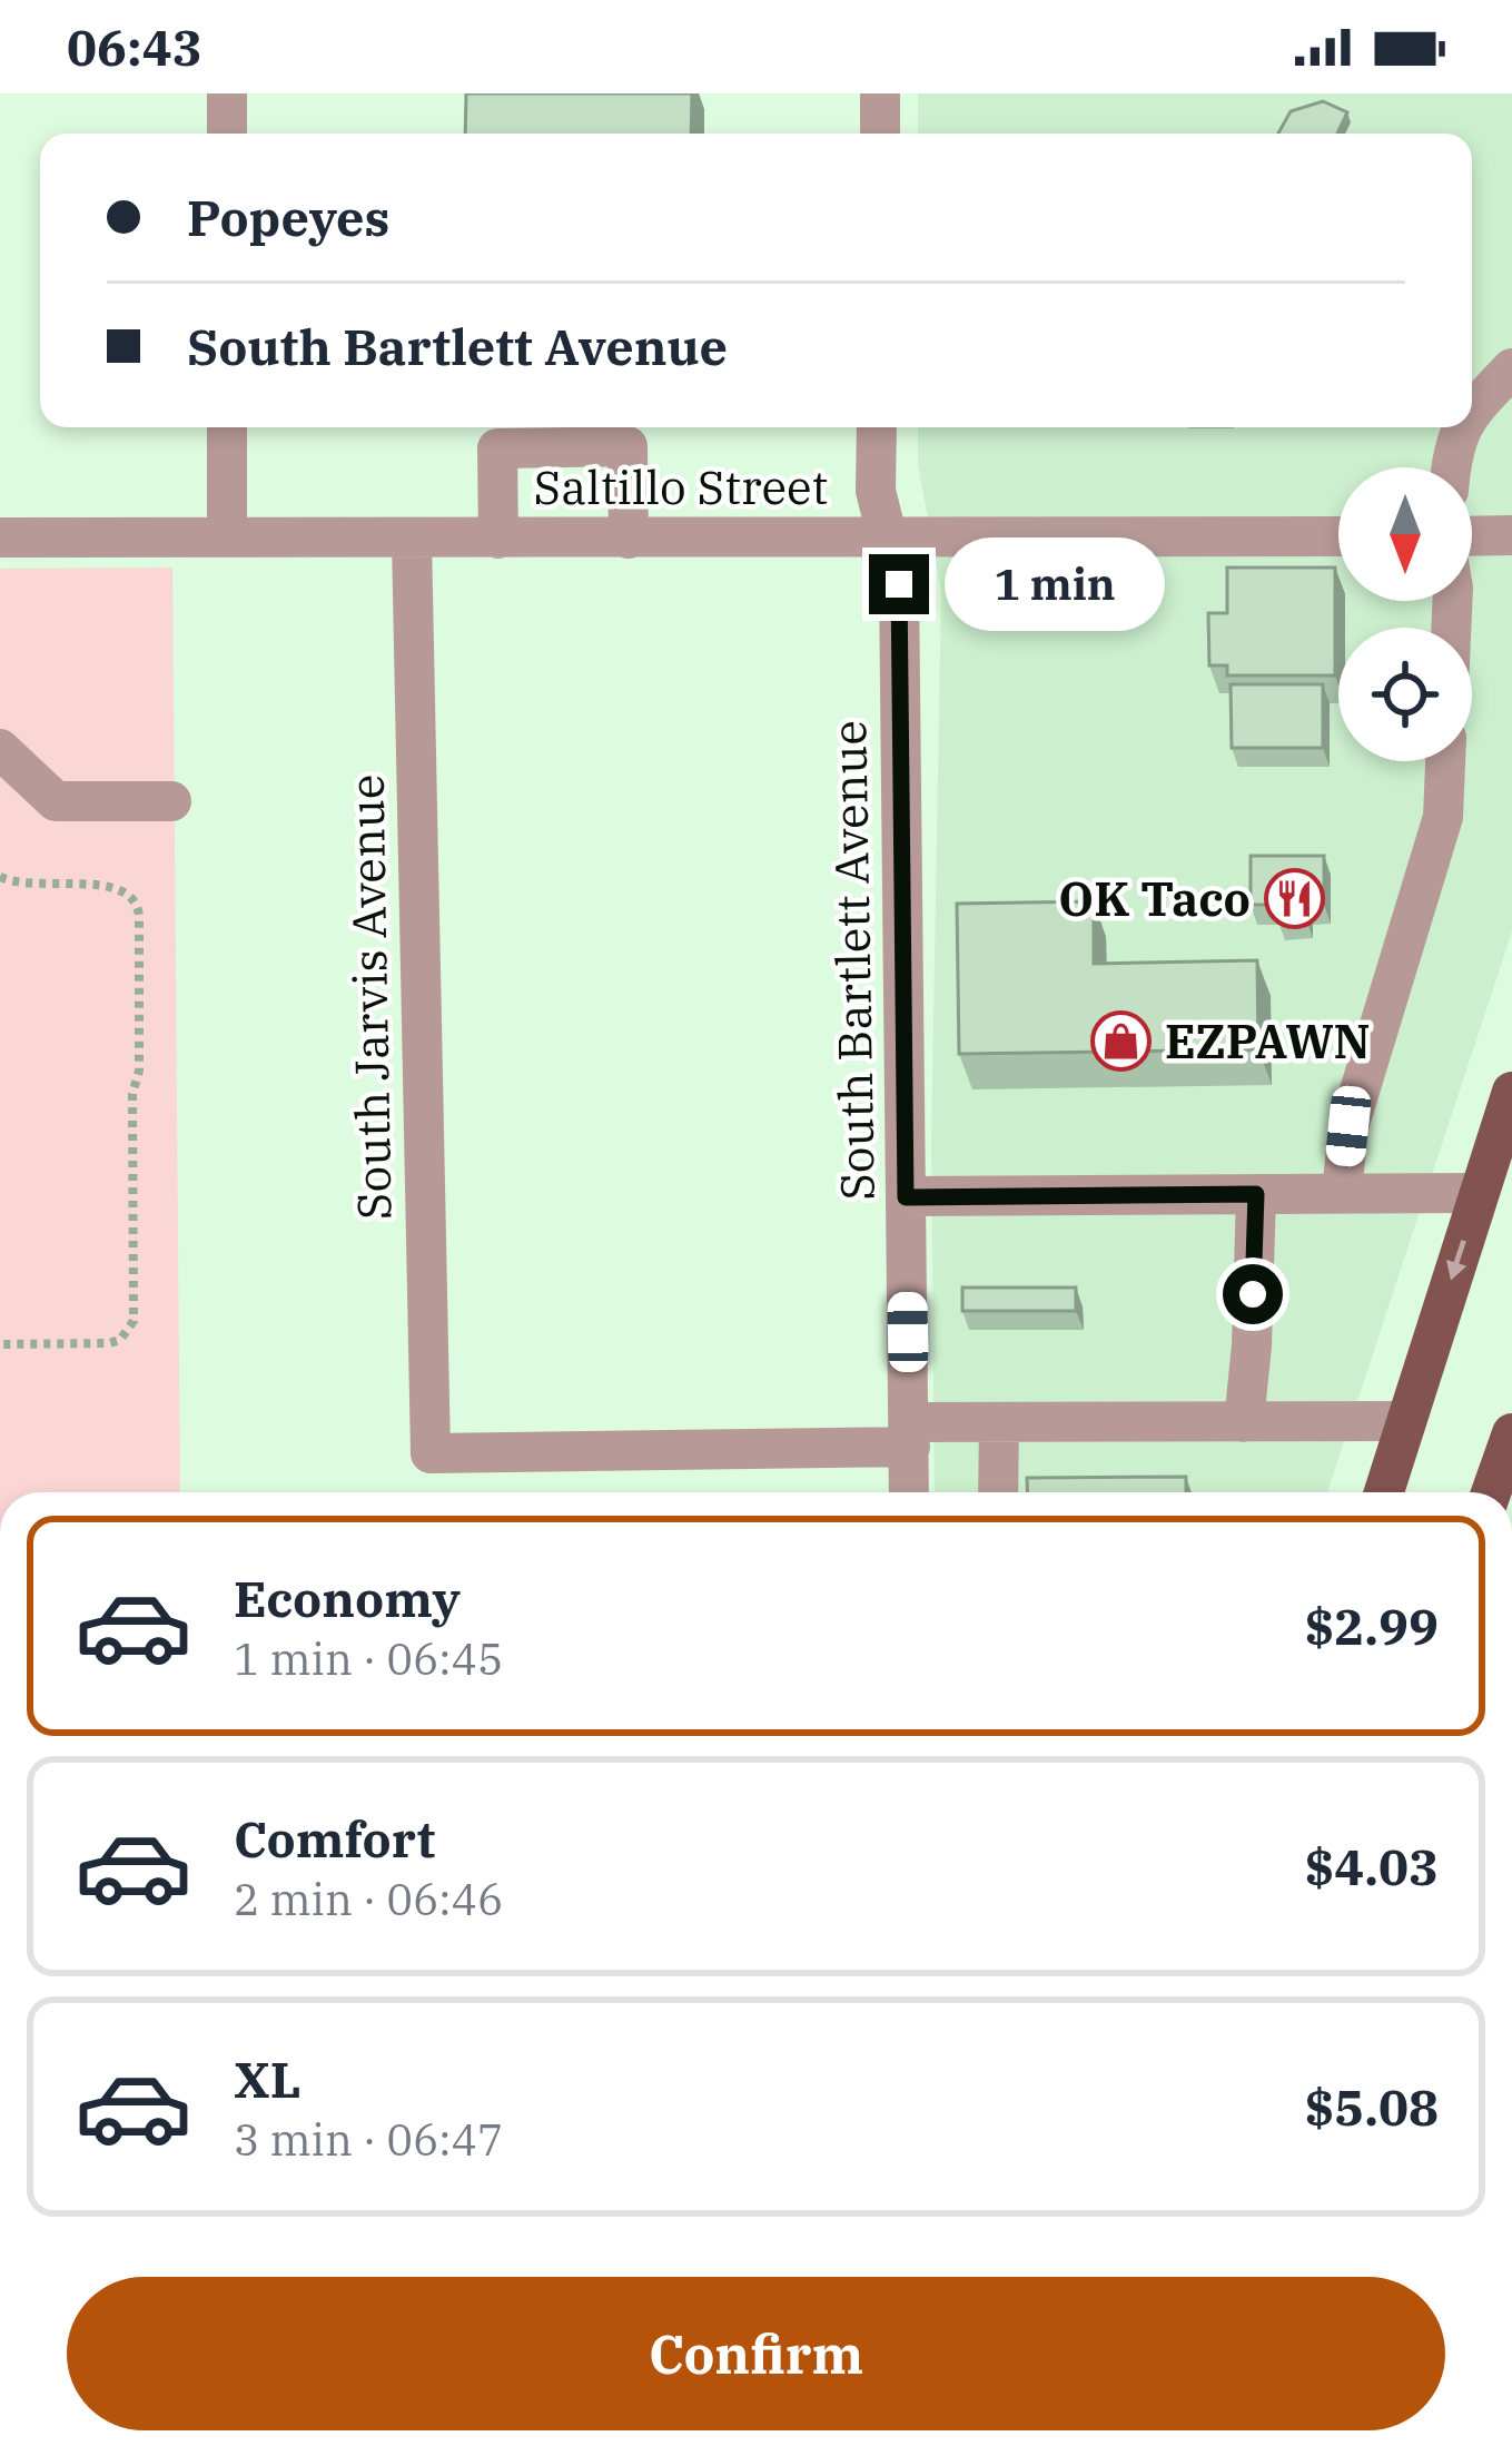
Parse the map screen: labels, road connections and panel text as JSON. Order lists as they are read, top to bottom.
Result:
{
  "streets": {
    "street": ["Saltillo Street", "South Bartlett Avenue", "South Jarvis Avenue"]
  },
  "crossings": [
    ["Saltillo Street", "South Bartlett Avenue"],
    ["Saltillo Street", "South Jarvis Avenue"],
    ["South Bartlett Avenue", "South Jarvis Avenue"]
  ],
  "places": {
    "restaurant": ["OK Taco"],
    "shop": ["EZPAWN"]
  },
  "north": "bottom",
  "page": {
    "status": "06:43",
    "banner": ["Popeyes", "South Bartlett Avenue"],
    "bubble": "1 min",
    "list": [
      {
        "name": "Economy",
        "note": "1 min · 06:45",
        "value": "$2.99"
      },
      {
        "name": "Comfort",
        "note": "2 min · 06:46",
        "value": "$4.03"
      },
      {
        "name": "XL",
        "note": "3 min · 06:47",
        "value": "$5.08"
      }
    ],
    "buttons": "Confirm"
  }
}
